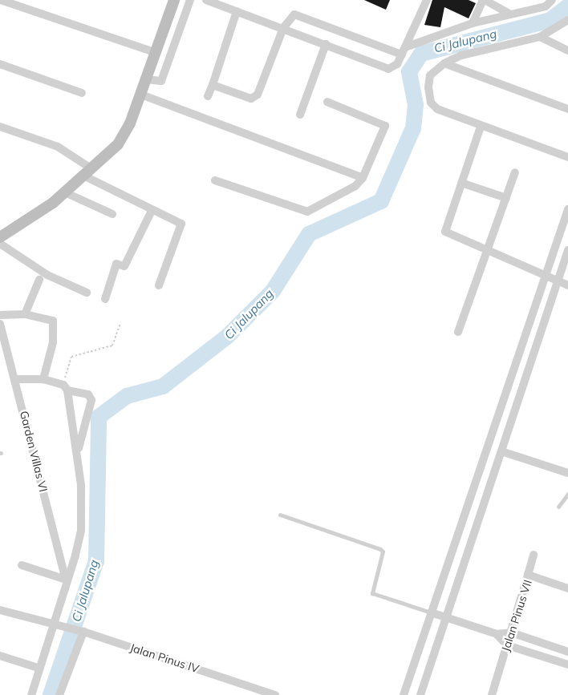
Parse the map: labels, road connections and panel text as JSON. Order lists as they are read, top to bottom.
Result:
{
  "streets": {
    "street": ["Garden Villas VI", "Jalan Pinus VII", "Jalan Pinus IV"]
  },
  "water": ["Ci Jalupang"]
}
